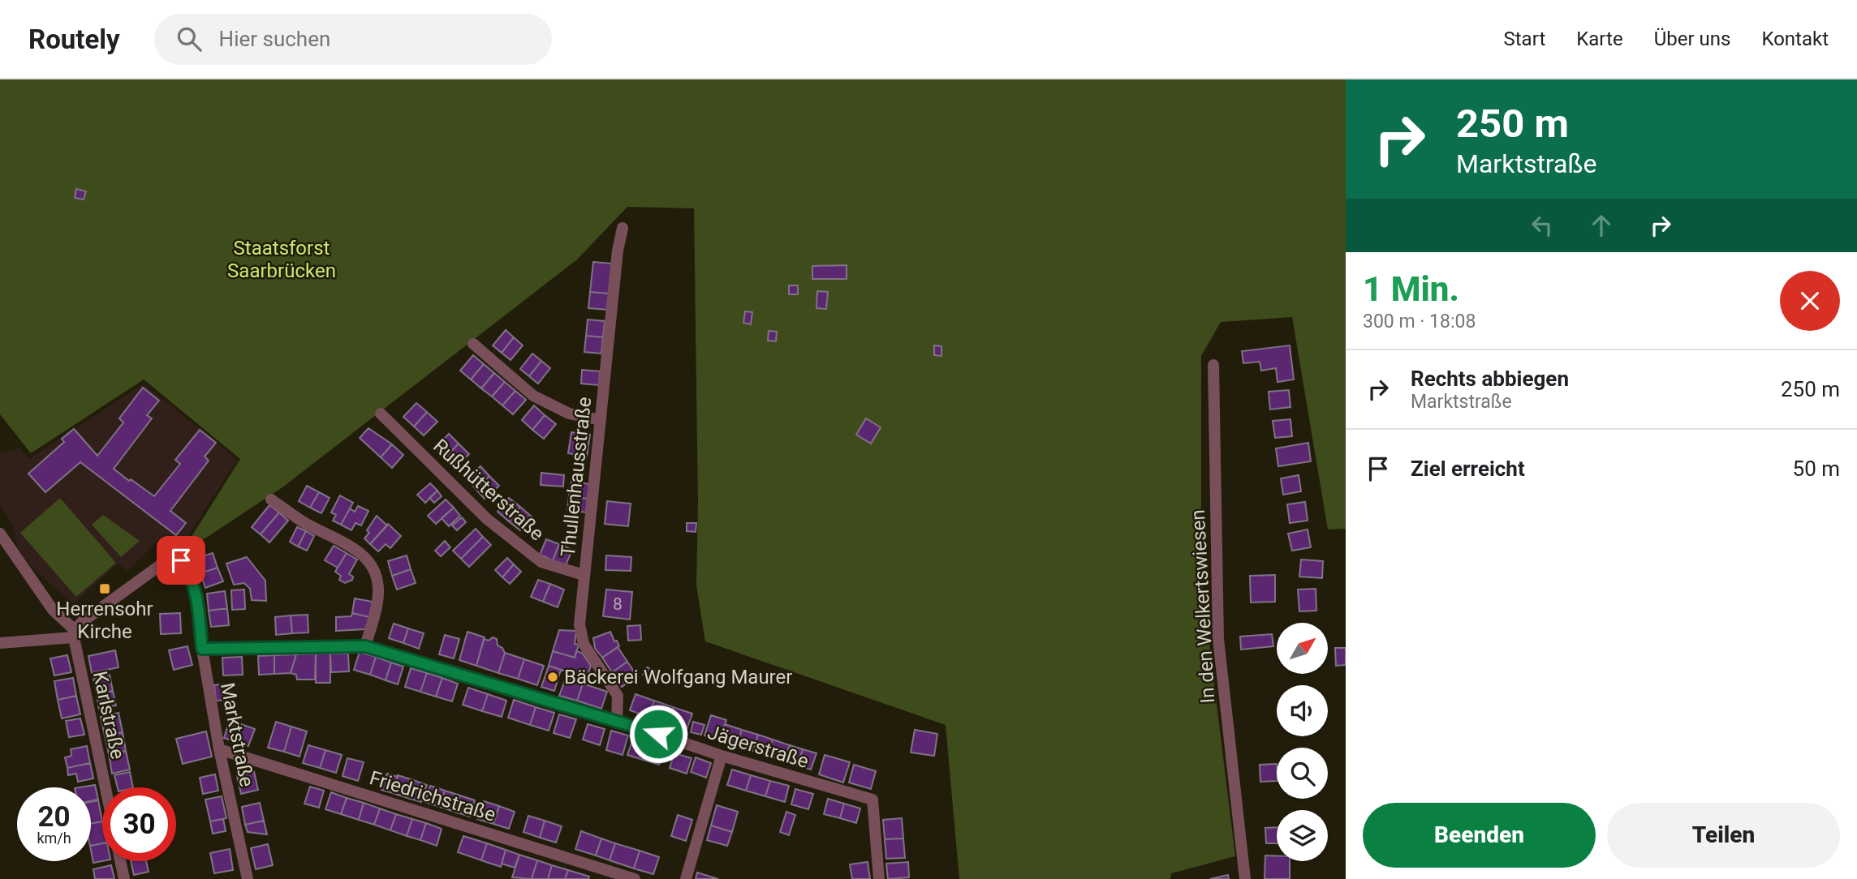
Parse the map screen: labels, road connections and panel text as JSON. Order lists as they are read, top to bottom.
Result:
{
  "streets": {
    "street": [
      "Thullenhausstraße",
      "Rußhütterstraße",
      "In den Welkertswiesen",
      "Karlstraße",
      "Marktstraße",
      "Jägerstraße",
      "Friedrichstraße"
    ]
  },
  "crossings": [
    ["Thullenhausstraße", "Rußhütterstraße"],
    ["Thullenhausstraße", "Jägerstraße"],
    ["Karlstraße", "Marktstraße"],
    ["Marktstraße", "Jägerstraße"],
    ["Marktstraße", "Friedrichstraße"]
  ],
  "parks": ["Staatsforst Saarbrücken"],
  "places": {
    "transit": ["Herrensohr Kirche"],
    "other": ["Bäckerei Wolfgang Maurer"]
  },
  "house_numbers": ["8"],
  "north": "top right",
  "page": {
    "header": "Routely",
    "search": "Hier suchen",
    "nav": [
      "Start",
      "Karte",
      "Über uns",
      "Kontakt"
    ],
    "turn": ["250 m", "Marktstraße"],
    "heading": ["1 Min.", "300 m · 18:08"],
    "list": [
      {
        "name": "Rechts abbiegen",
        "note": "Marktstraße",
        "value": "250 m"
      },
      {
        "name": "Ziel erreicht",
        "value": "50 m"
      }
    ],
    "speed": "20 km/h",
    "limit": "30",
    "buttons": ["Beenden", "Teilen"]
  }
}
